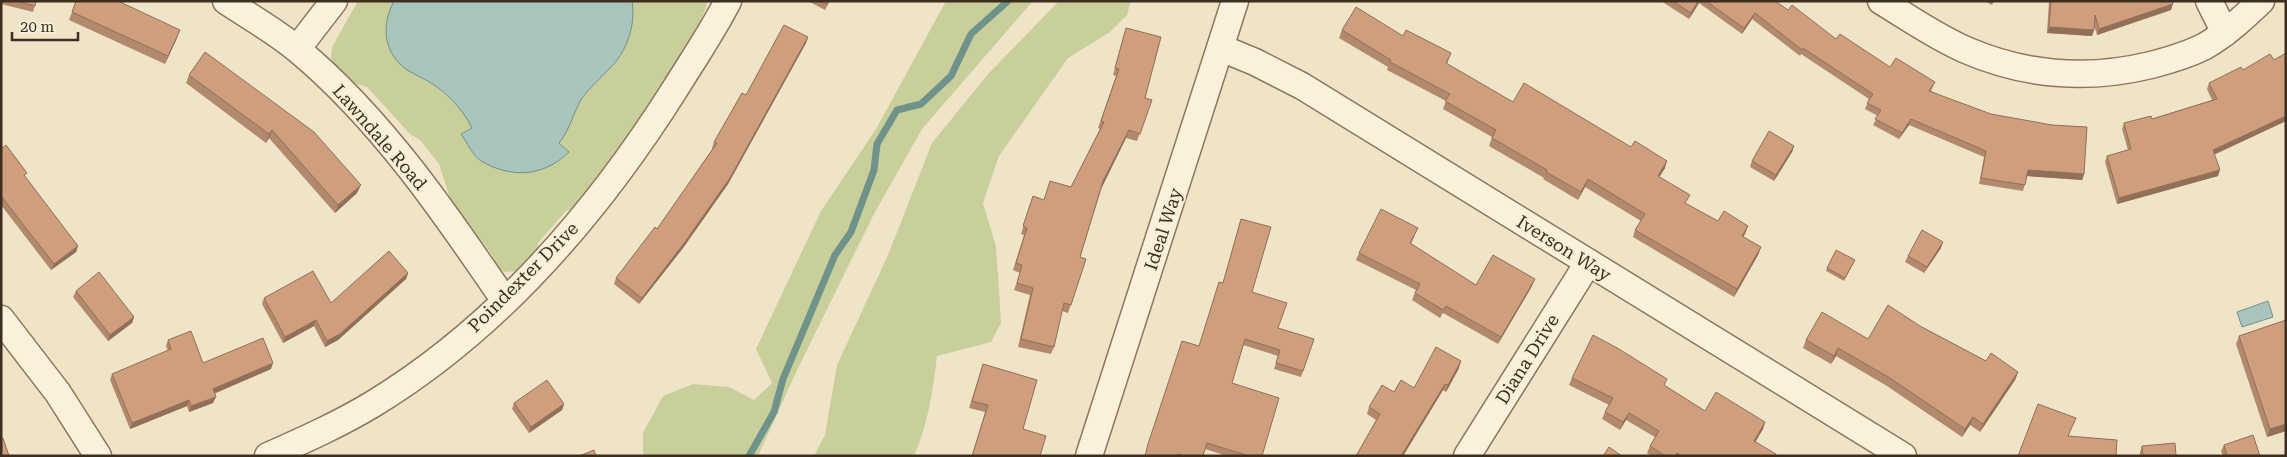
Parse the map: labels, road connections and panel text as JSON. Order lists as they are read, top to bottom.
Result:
{
  "streets": {
    "street": [
      "Lawndale Road",
      "Ideal Way",
      "Iverson Way",
      "Poindexter Drive",
      "Diana Drive"
    ]
  },
  "crossings": [
    ["Lawndale Road", "Poindexter Drive"],
    ["Ideal Way", "Iverson Way"],
    ["Iverson Way", "Diana Drive"]
  ],
  "scale_bar": "20 m"
}
